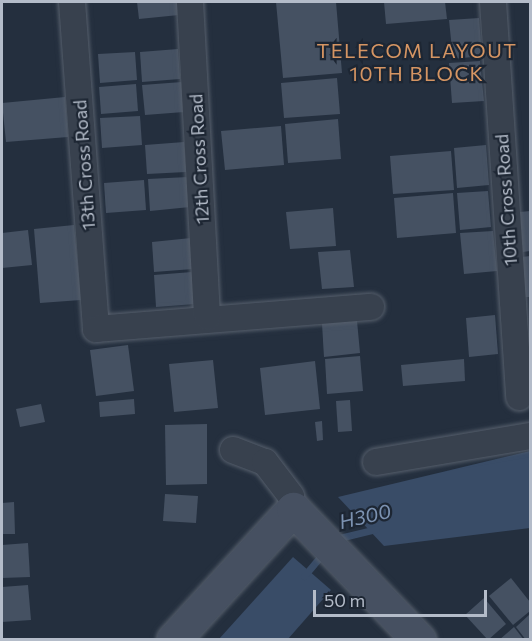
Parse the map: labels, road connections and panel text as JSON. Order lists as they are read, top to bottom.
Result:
{
  "streets": {
    "street": ["12th Cross Road", "13th Cross Road", "10th Cross Road"]
  },
  "crossings": [
    ["12th Cross Road", "13th Cross Road"]
  ],
  "districts": ["TELECOM LAYOUT 10TH BLOCK"],
  "water": ["H300"],
  "scale_bar": "50 m"
}
